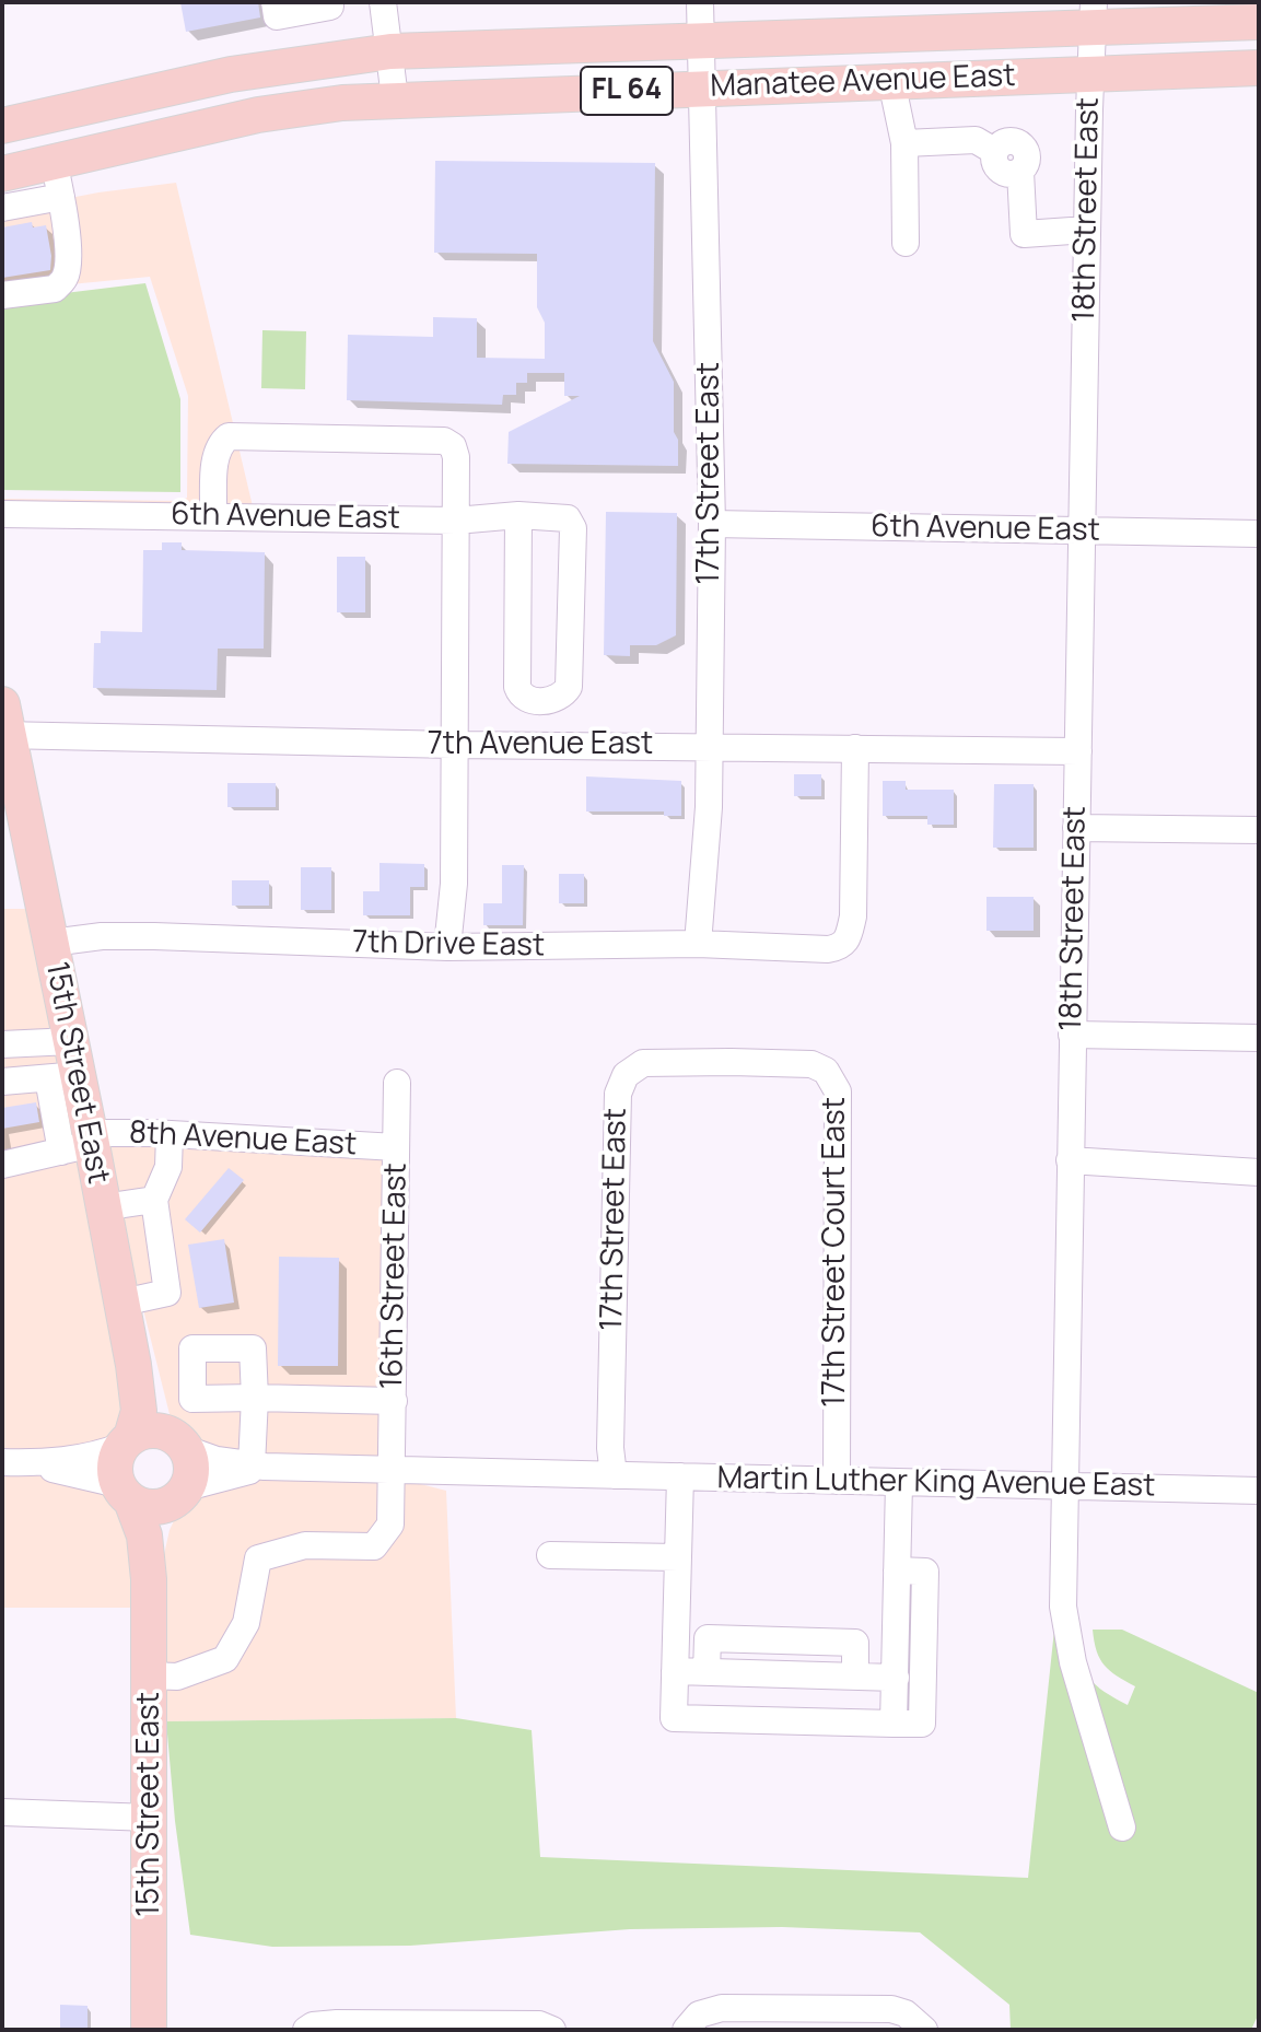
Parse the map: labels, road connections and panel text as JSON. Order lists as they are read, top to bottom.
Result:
{
  "streets": {
    "main road": ["Manatee Avenue East", "FL 64", "15th Street East"],
    "street": [
      "18th Street East",
      "17th Street East",
      "6th Avenue East",
      "7th Avenue East",
      "7th Drive East",
      "8th Avenue East",
      "17th Street Court East",
      "16th Street East",
      "Martin Luther King Avenue East"
    ]
  },
  "crossings": [
    ["Manatee Avenue East", "18th Street East"],
    ["Manatee Avenue East", "17th Street East"],
    ["18th Street East", "6th Avenue East"],
    ["18th Street East", "7th Avenue East"],
    ["18th Street East", "Martin Luther King Avenue East"],
    ["17th Street East", "6th Avenue East"],
    ["17th Street East", "7th Avenue East"],
    ["17th Street East", "7th Drive East"],
    ["17th Street East", "17th Street Court East"],
    ["17th Street East", "Martin Luther King Avenue East"],
    ["7th Avenue East", "7th Drive East"],
    ["7th Avenue East", "15th Street East"],
    ["7th Drive East", "15th Street East"],
    ["15th Street East", "8th Avenue East"],
    ["15th Street East", "16th Street East"],
    ["8th Avenue East", "16th Street East"],
    ["17th Street Court East", "Martin Luther King Avenue East"],
    ["16th Street East", "Martin Luther King Avenue East"]
  ]
}
